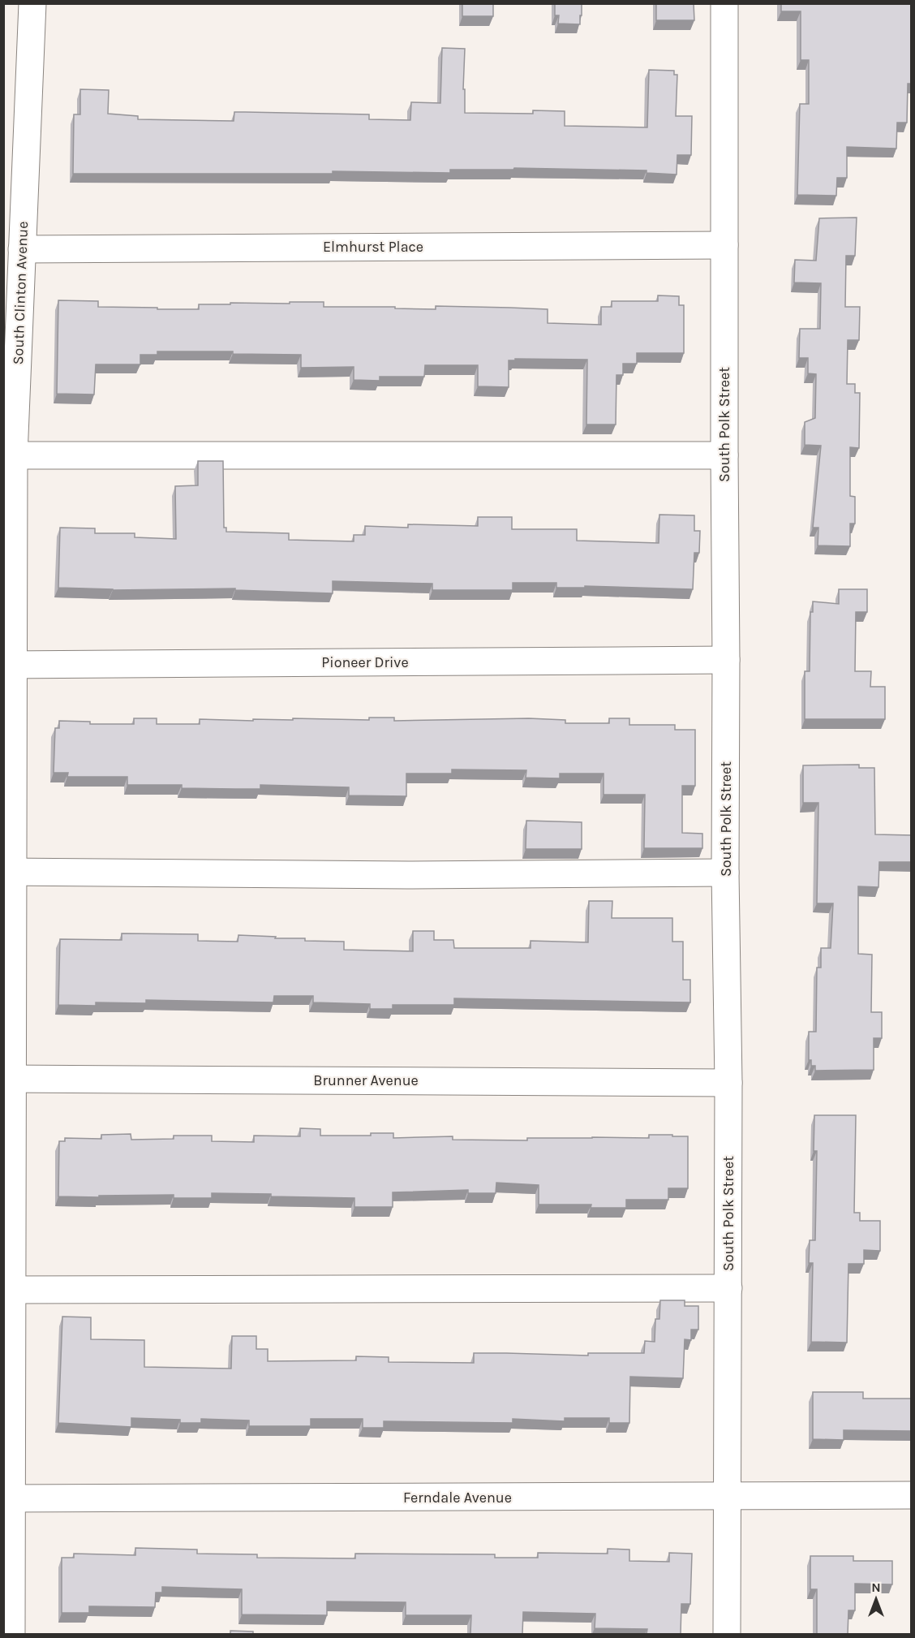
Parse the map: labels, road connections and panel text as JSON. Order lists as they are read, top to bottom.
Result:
{
  "streets": {
    "street": [
      "Elmhurst Place",
      "South Clinton Avenue",
      "South Polk Street",
      "Pioneer Drive",
      "Brunner Avenue",
      "Ferndale Avenue"
    ]
  },
  "crossings": [
    ["Elmhurst Place", "South Clinton Avenue"],
    ["Elmhurst Place", "South Polk Street"],
    ["South Clinton Avenue", "Pioneer Drive"],
    ["South Clinton Avenue", "Brunner Avenue"],
    ["South Clinton Avenue", "Ferndale Avenue"],
    ["South Polk Street", "Pioneer Drive"],
    ["South Polk Street", "Brunner Avenue"],
    ["South Polk Street", "Ferndale Avenue"]
  ],
  "north": "top"
}
